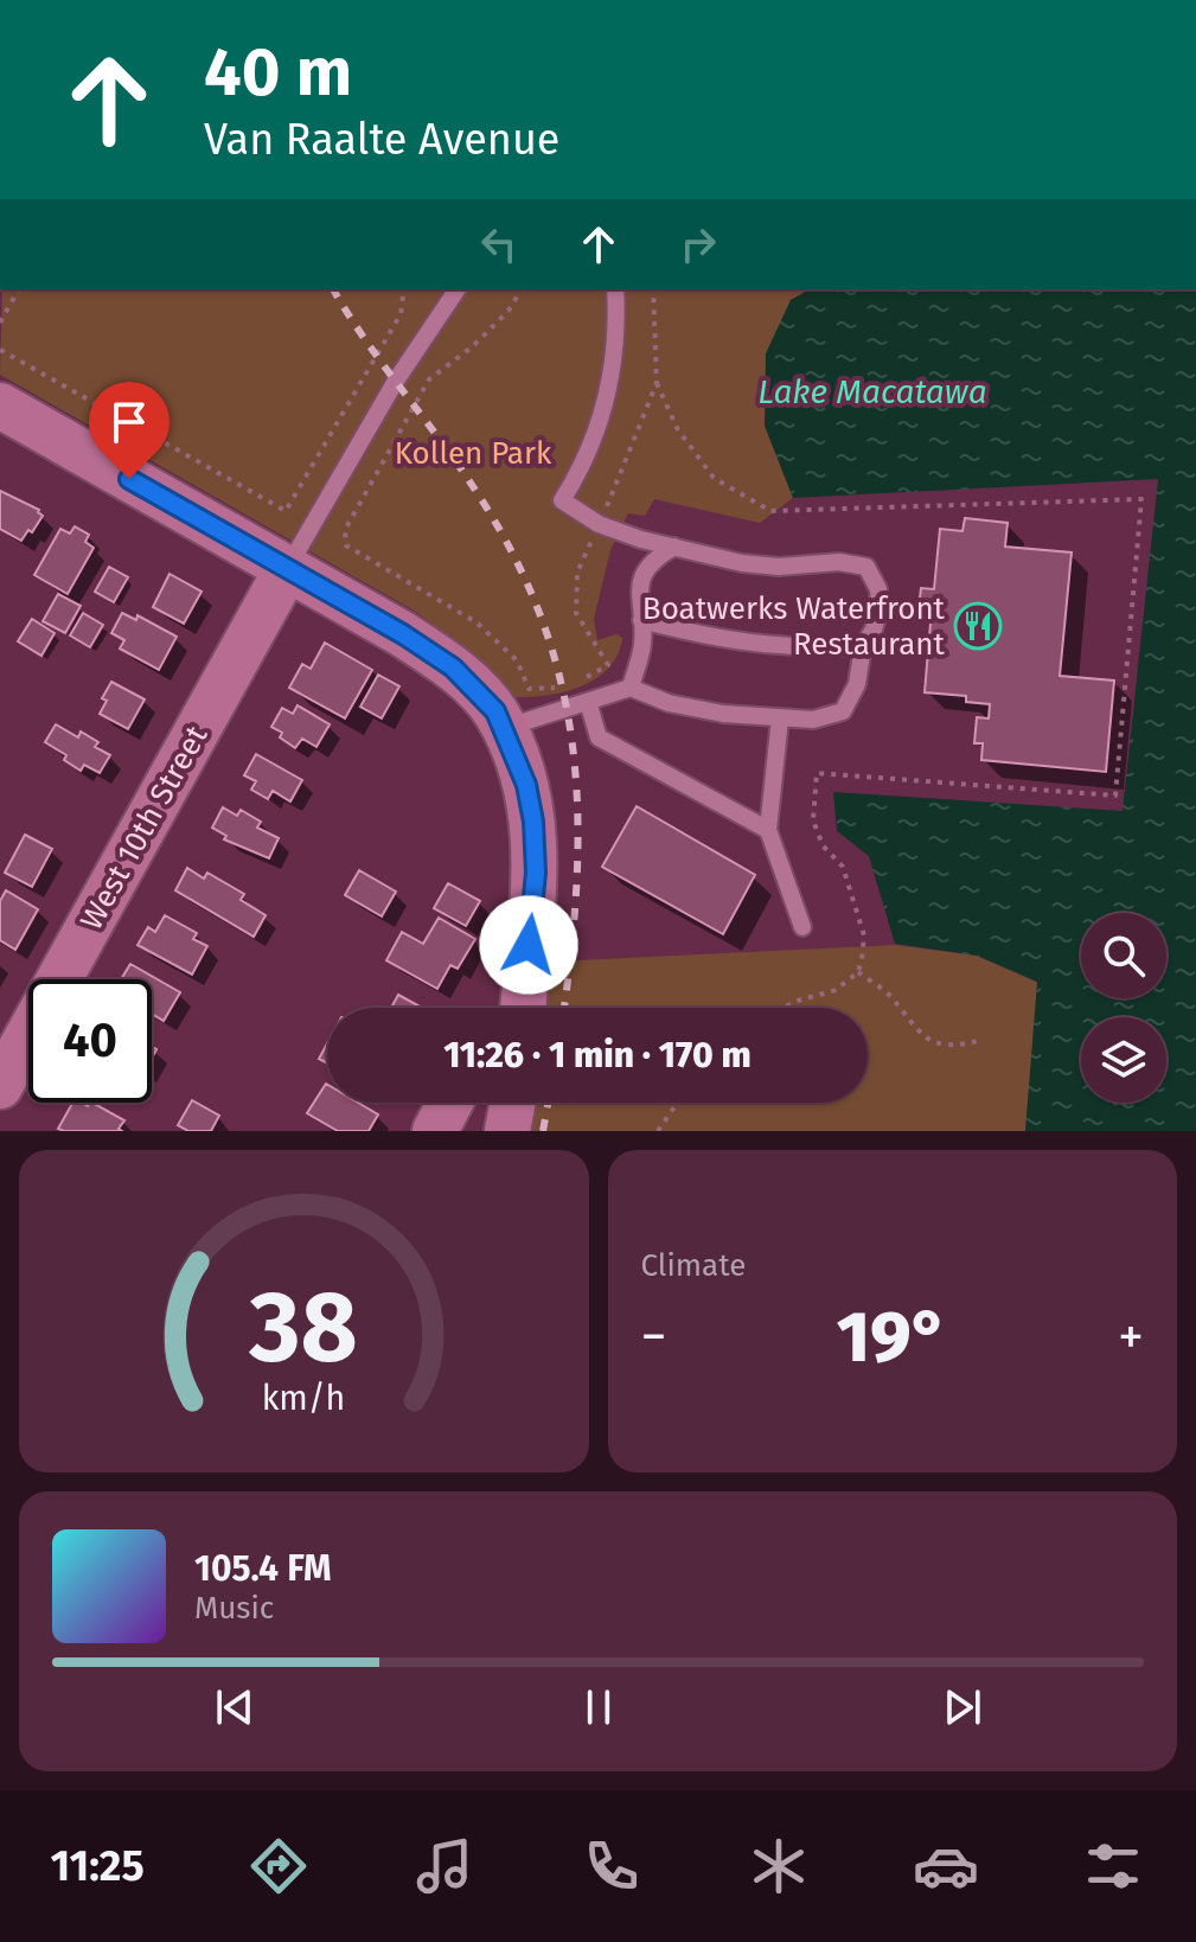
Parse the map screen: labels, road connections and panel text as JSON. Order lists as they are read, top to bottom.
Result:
{
  "streets": {
    "street": ["West 10th Street"]
  },
  "water": ["Lake Macatawa"],
  "parks": ["Kollen Park"],
  "places": {
    "restaurant": ["Boatwerks Waterfront Restaurant"]
  },
  "page": {
    "turn": ["40 m", "Van Raalte Avenue"],
    "limit": "40",
    "trip": "11:26 · 1 min · 170 m",
    "tile": "Climate",
    "heat": ["−", "19°", "+"],
    "song": ["105.4 FM", "Music"],
    "tabs": "11:25",
    "gauge": ["38", "km/h"]
  }
}
